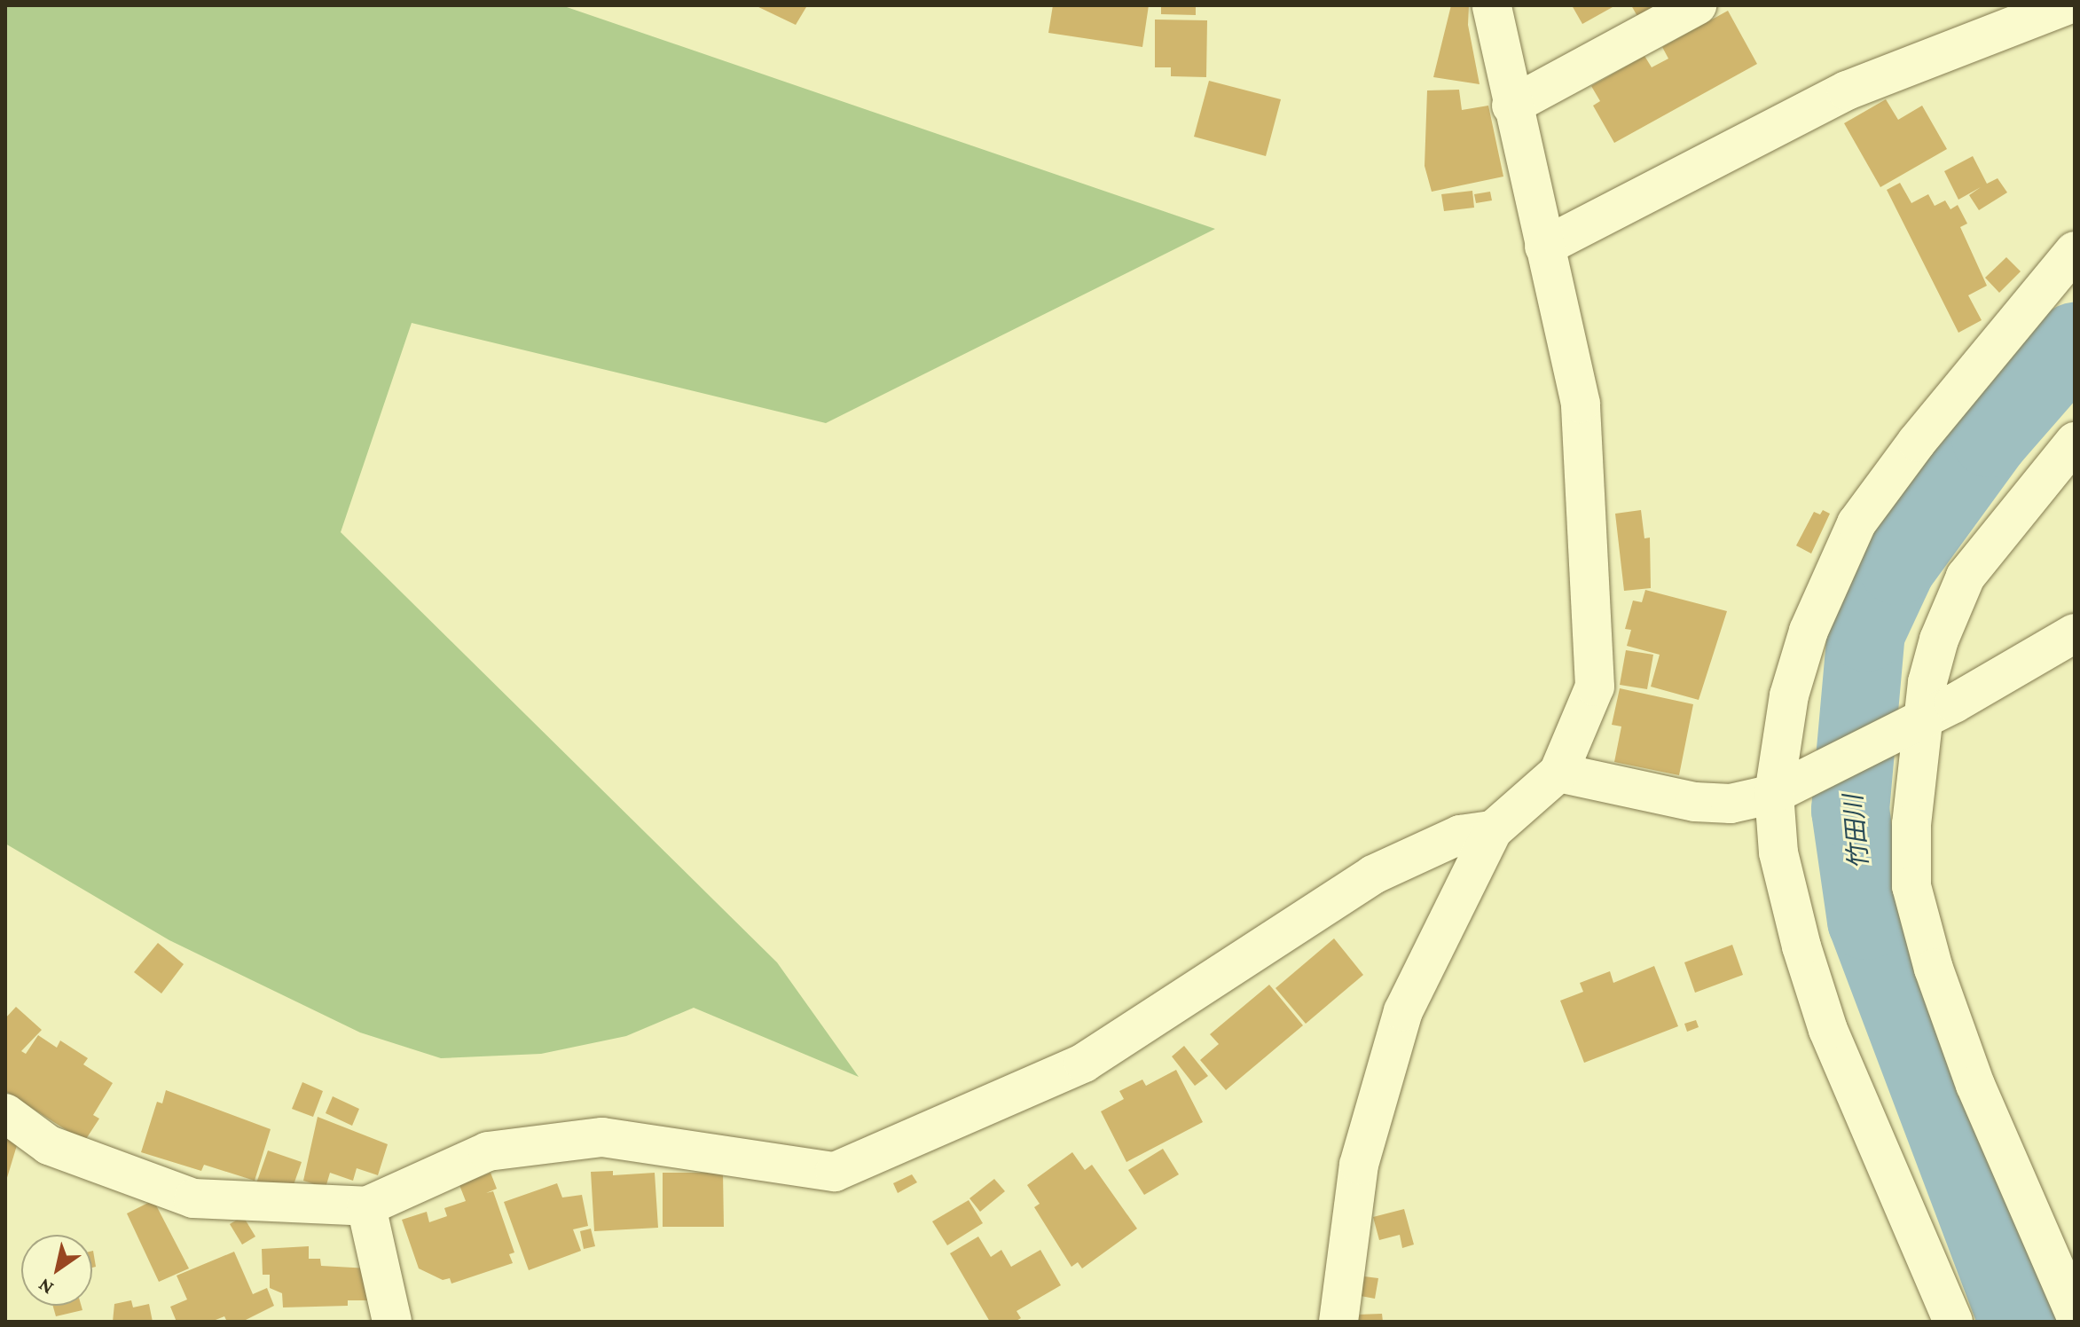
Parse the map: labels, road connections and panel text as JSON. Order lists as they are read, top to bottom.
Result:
{
  "water": ["竹田川"],
  "north": "bottom left"
}
